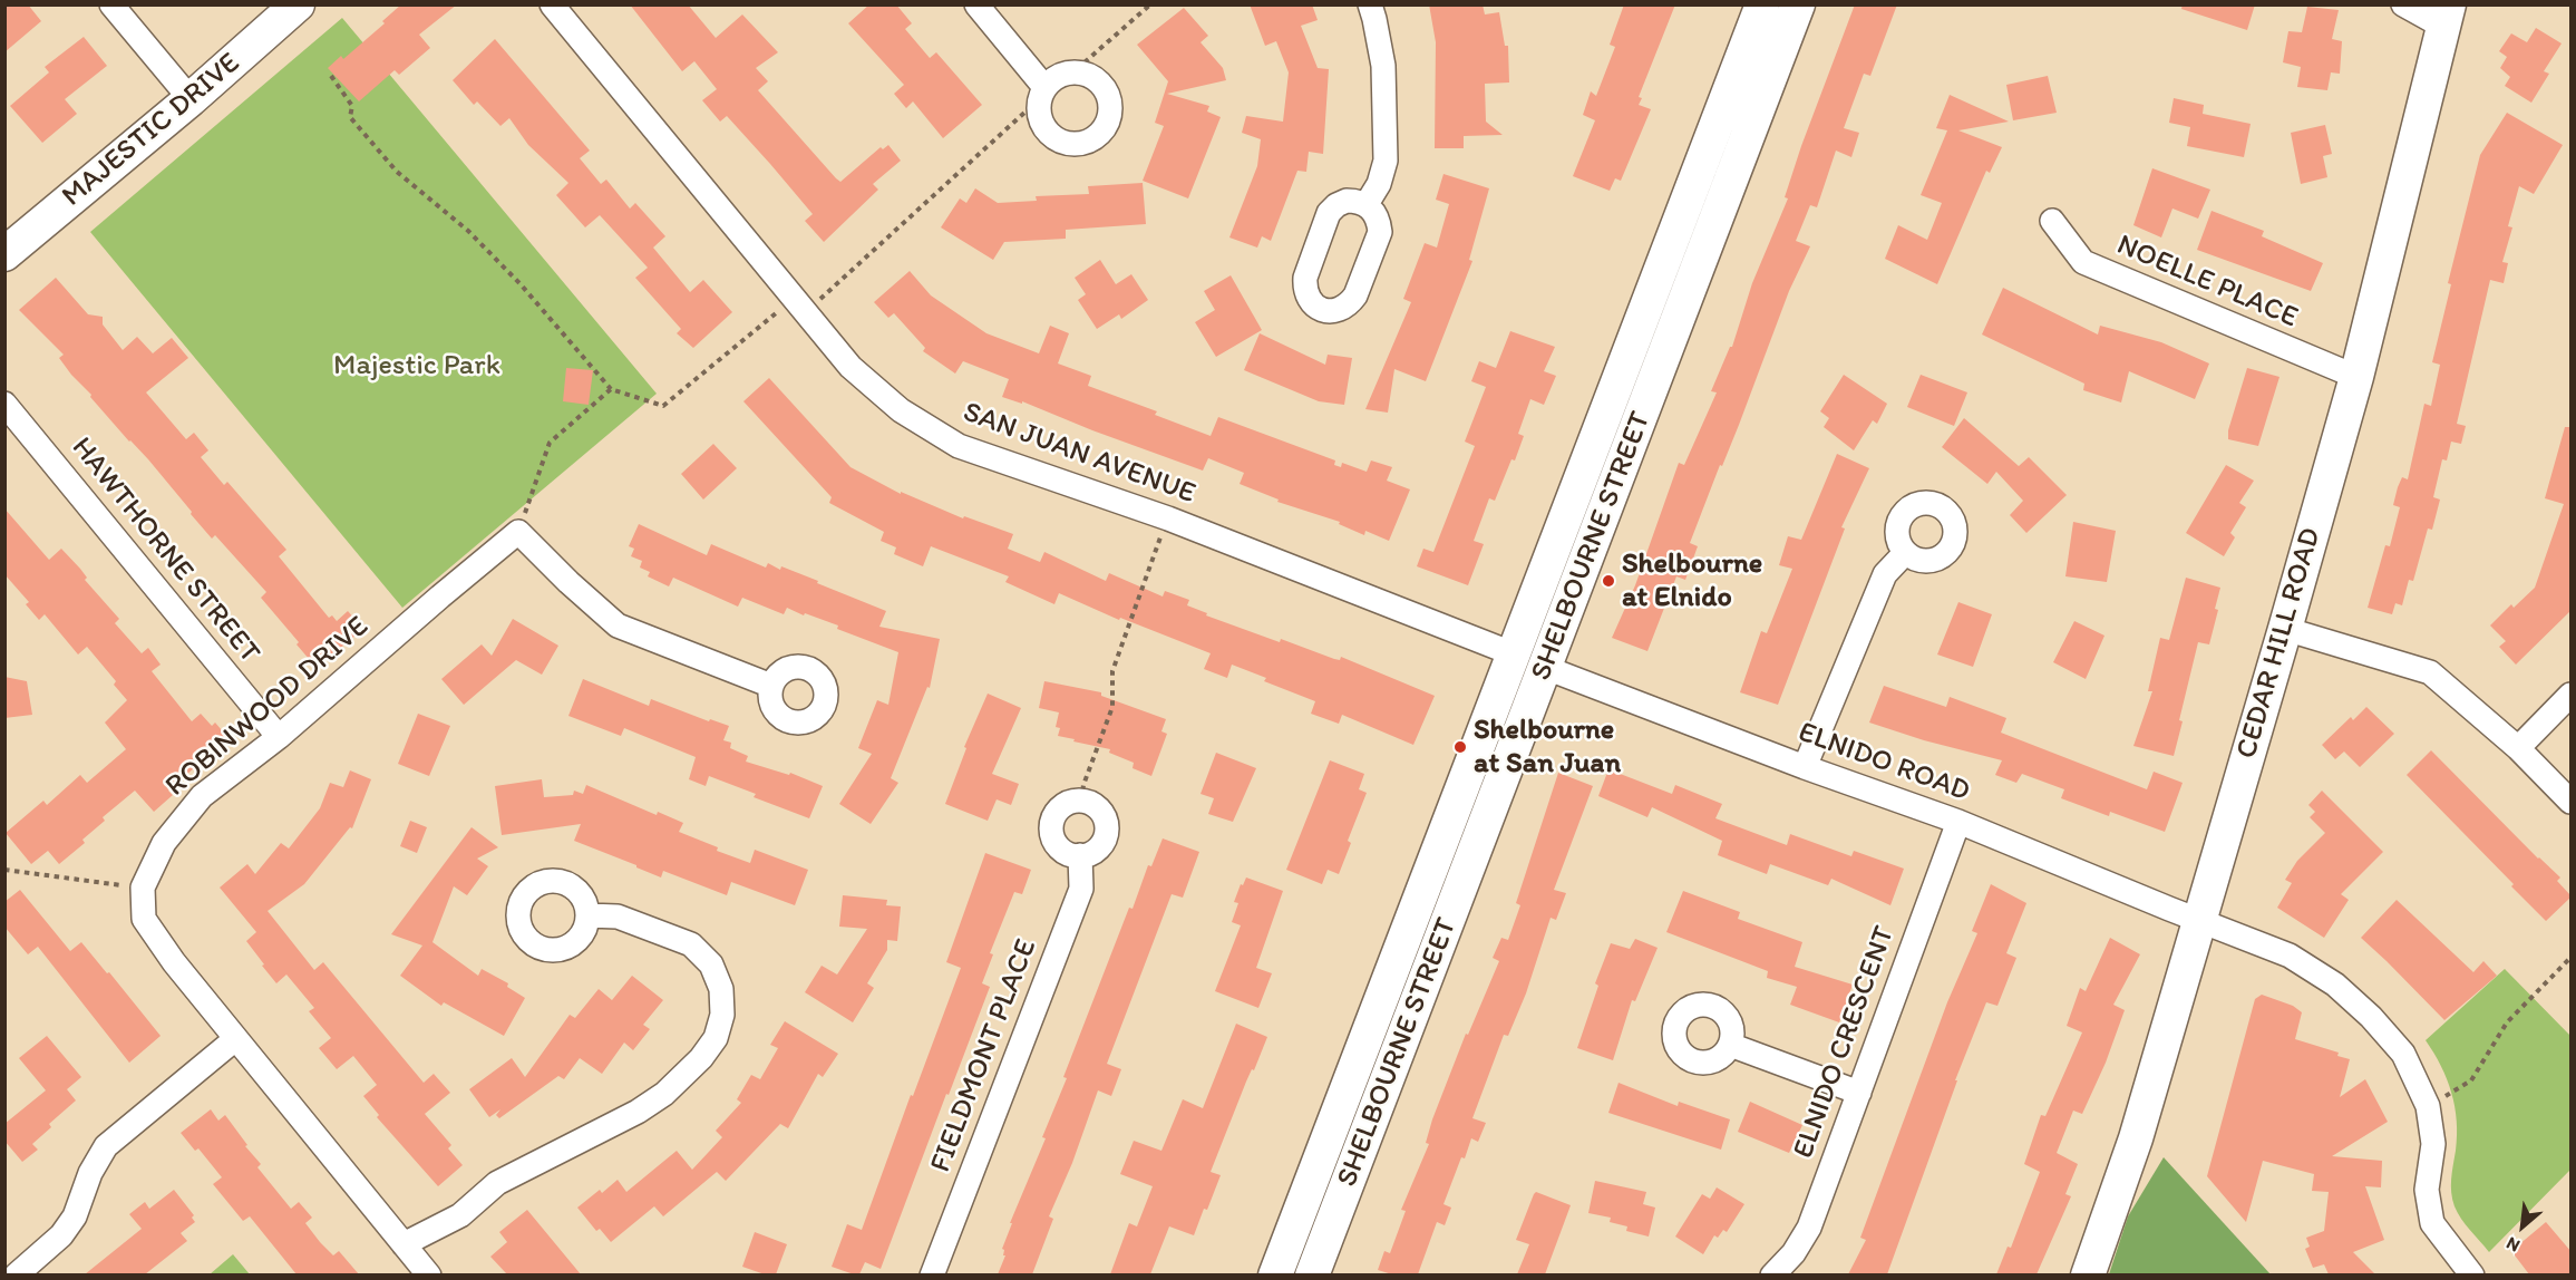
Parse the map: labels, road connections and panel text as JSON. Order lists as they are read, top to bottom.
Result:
{
  "streets": {
    "main road": ["MAJESTIC DRIVE", "SHELBOURNE STREET", "CEDAR HILL ROAD"],
    "street": [
      "NOELLE PLACE",
      "SAN JUAN AVENUE",
      "HAWTHORNE STREET",
      "ROBINWOOD DRIVE",
      "ELNIDO ROAD",
      "ELNIDO CRESCENT",
      "FIELDMONT PLACE"
    ]
  },
  "crossings": [
    ["NOELLE PLACE", "CEDAR HILL ROAD"],
    ["SAN JUAN AVENUE", "SHELBOURNE STREET"],
    ["SHELBOURNE STREET", "ELNIDO ROAD"],
    ["HAWTHORNE STREET", "ROBINWOOD DRIVE"],
    ["CEDAR HILL ROAD", "ELNIDO ROAD"],
    ["ELNIDO ROAD", "ELNIDO CRESCENT"]
  ],
  "parks": ["Majestic Park"],
  "places": ["Shelbourne at Elnido", "Shelbourne at San Juan"],
  "north": "bottom left"
}
